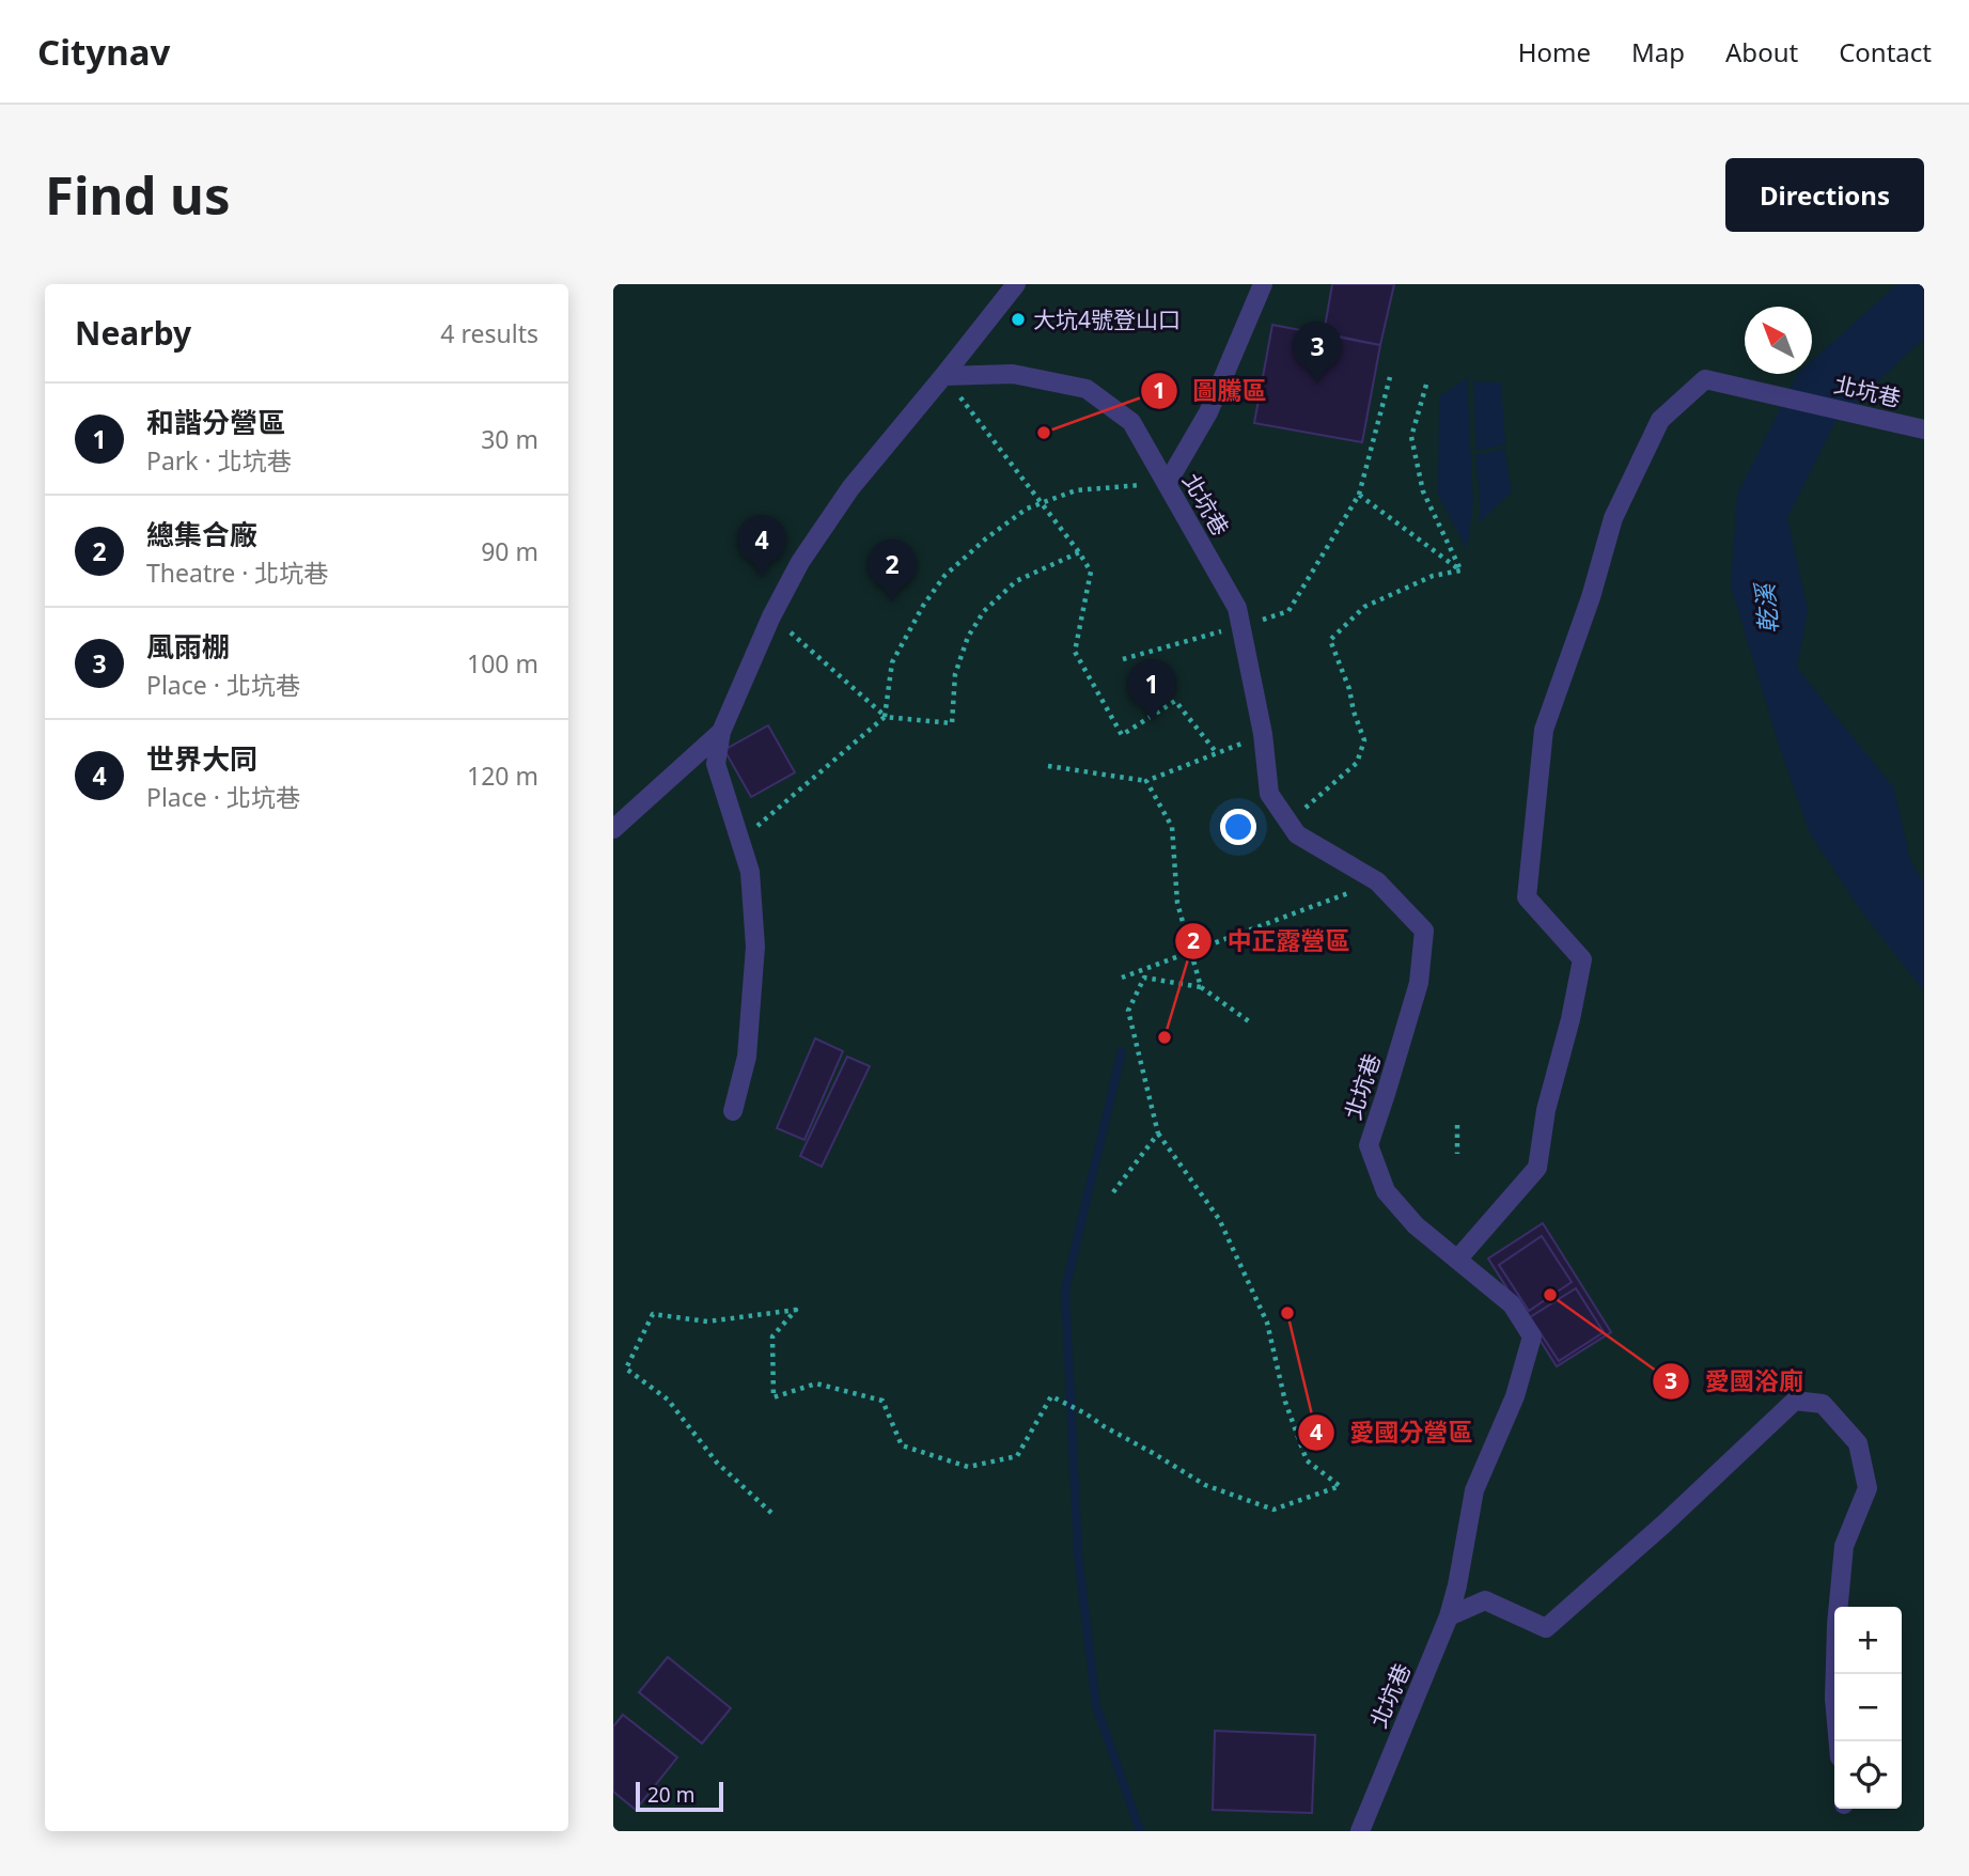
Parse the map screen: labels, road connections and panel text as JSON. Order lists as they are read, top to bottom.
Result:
{
  "streets": {
    "street": ["北坑巷"]
  },
  "water": ["乾溪"],
  "places": [
    "大坑4號登山口",
    "圖騰區",
    "中正露營區",
    "愛國浴廁",
    "愛國分營區"
  ],
  "scale_bar": "20 m",
  "north": "top left",
  "page": {
    "header": "Citynav",
    "nav": [
      "Home",
      "Map",
      "About",
      "Contact"
    ],
    "buttons": "Directions",
    "title": "Find us",
    "heading": ["Nearby", "4 results"],
    "pins": [
      "3",
      "4",
      "2",
      "1"
    ],
    "list": [
      {
        "mark": "1",
        "name": "和諧分營區",
        "note": "Park · 北坑巷",
        "value": "30 m"
      },
      {
        "mark": "2",
        "name": "總集合廠",
        "note": "Theatre · 北坑巷",
        "value": "90 m"
      },
      {
        "mark": "3",
        "name": "風雨棚",
        "note": "Place · 北坑巷",
        "value": "100 m"
      },
      {
        "mark": "4",
        "name": "世界大同",
        "note": "Place · 北坑巷",
        "value": "120 m"
      }
    ],
    "map_buttons": ["+", "−"],
    "scale": "20 m"
  }
}
